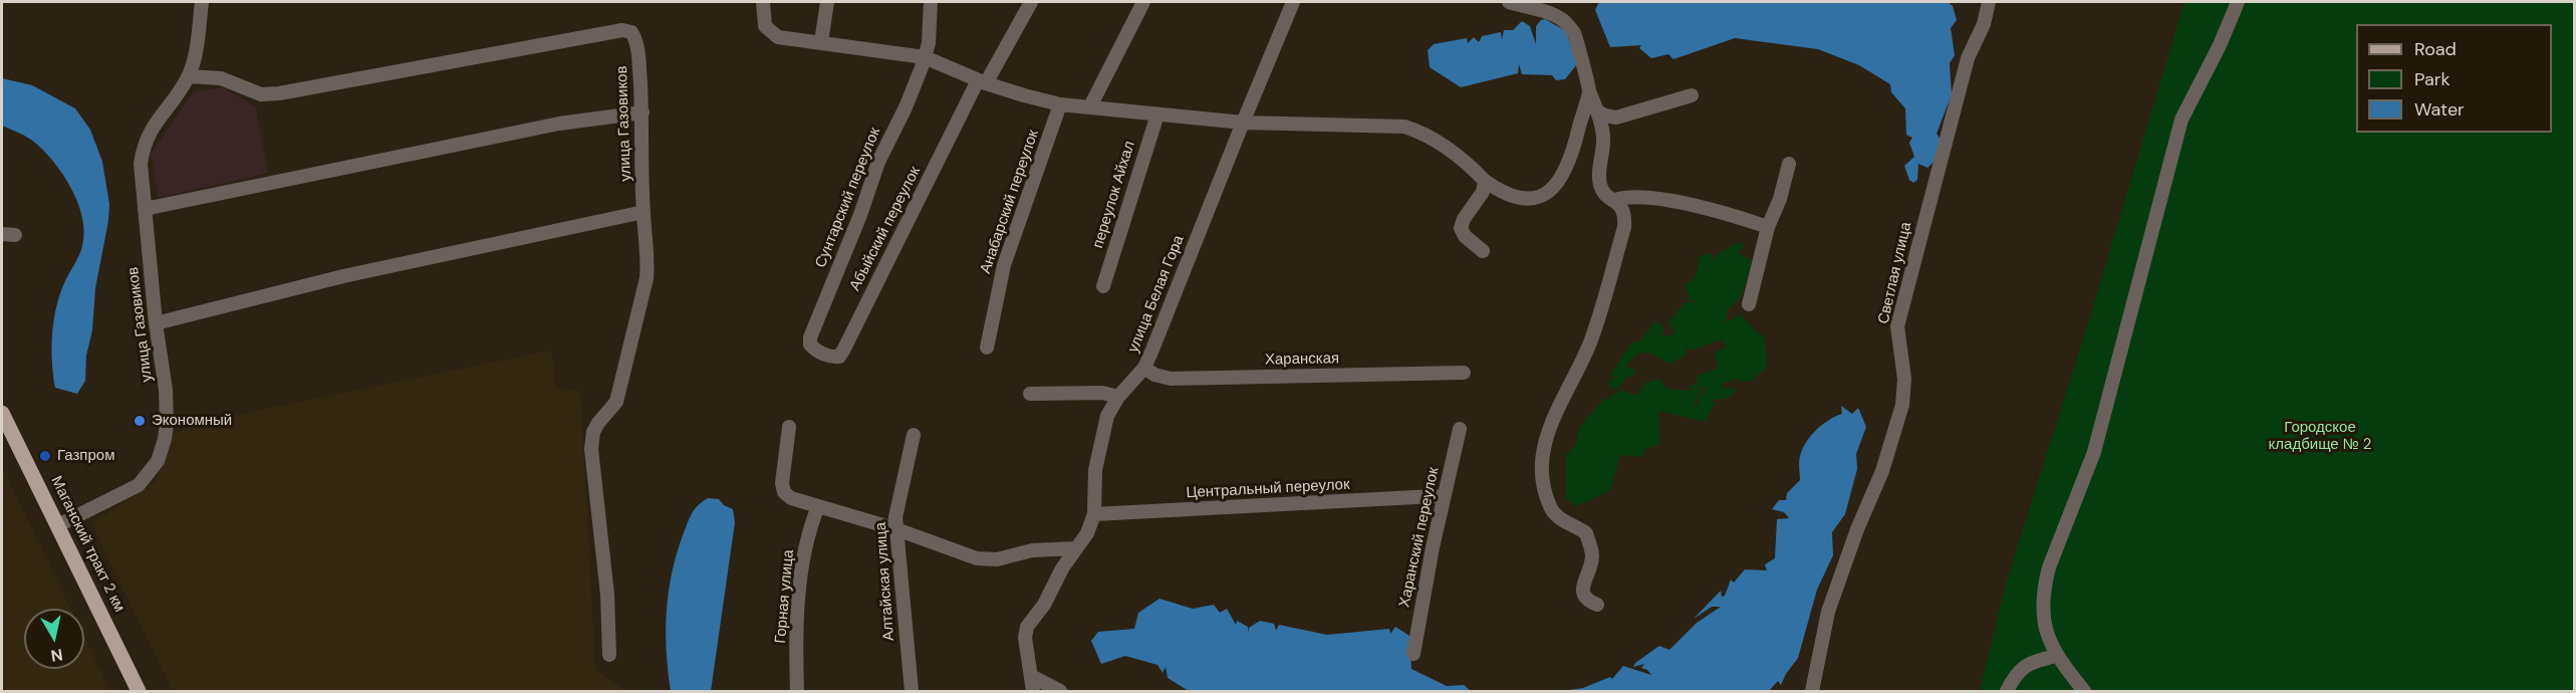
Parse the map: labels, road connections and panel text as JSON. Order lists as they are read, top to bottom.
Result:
{
  "streets": {
    "main road": ["Маганский тракт 2 км"],
    "street": [
      "улица Газовиков",
      "переулок Айхал",
      "Сунтарский переулок",
      "Анабарский переулок",
      "Абыйский переулок",
      "Светлая улица",
      "улица Белая Гора",
      "Харанская",
      "Центральный переулок",
      "Харанский переулок",
      "Алтайская улица",
      "Горная улица"
    ]
  },
  "crossings": [
    ["улица Газовиков", "Маганский тракт 2 км"],
    ["Сунтарский переулок", "Абыйский переулок"],
    ["улица Белая Гора", "Харанская"],
    ["улица Белая Гора", "Центральный переулок"],
    ["Центральный переулок", "Харанский переулок"]
  ],
  "parks": ["Городское кладбище № 2"],
  "places": ["Экономный", "Газпром"],
  "legend": ["Road", "Park", "Water"],
  "north": "bottom"
}
